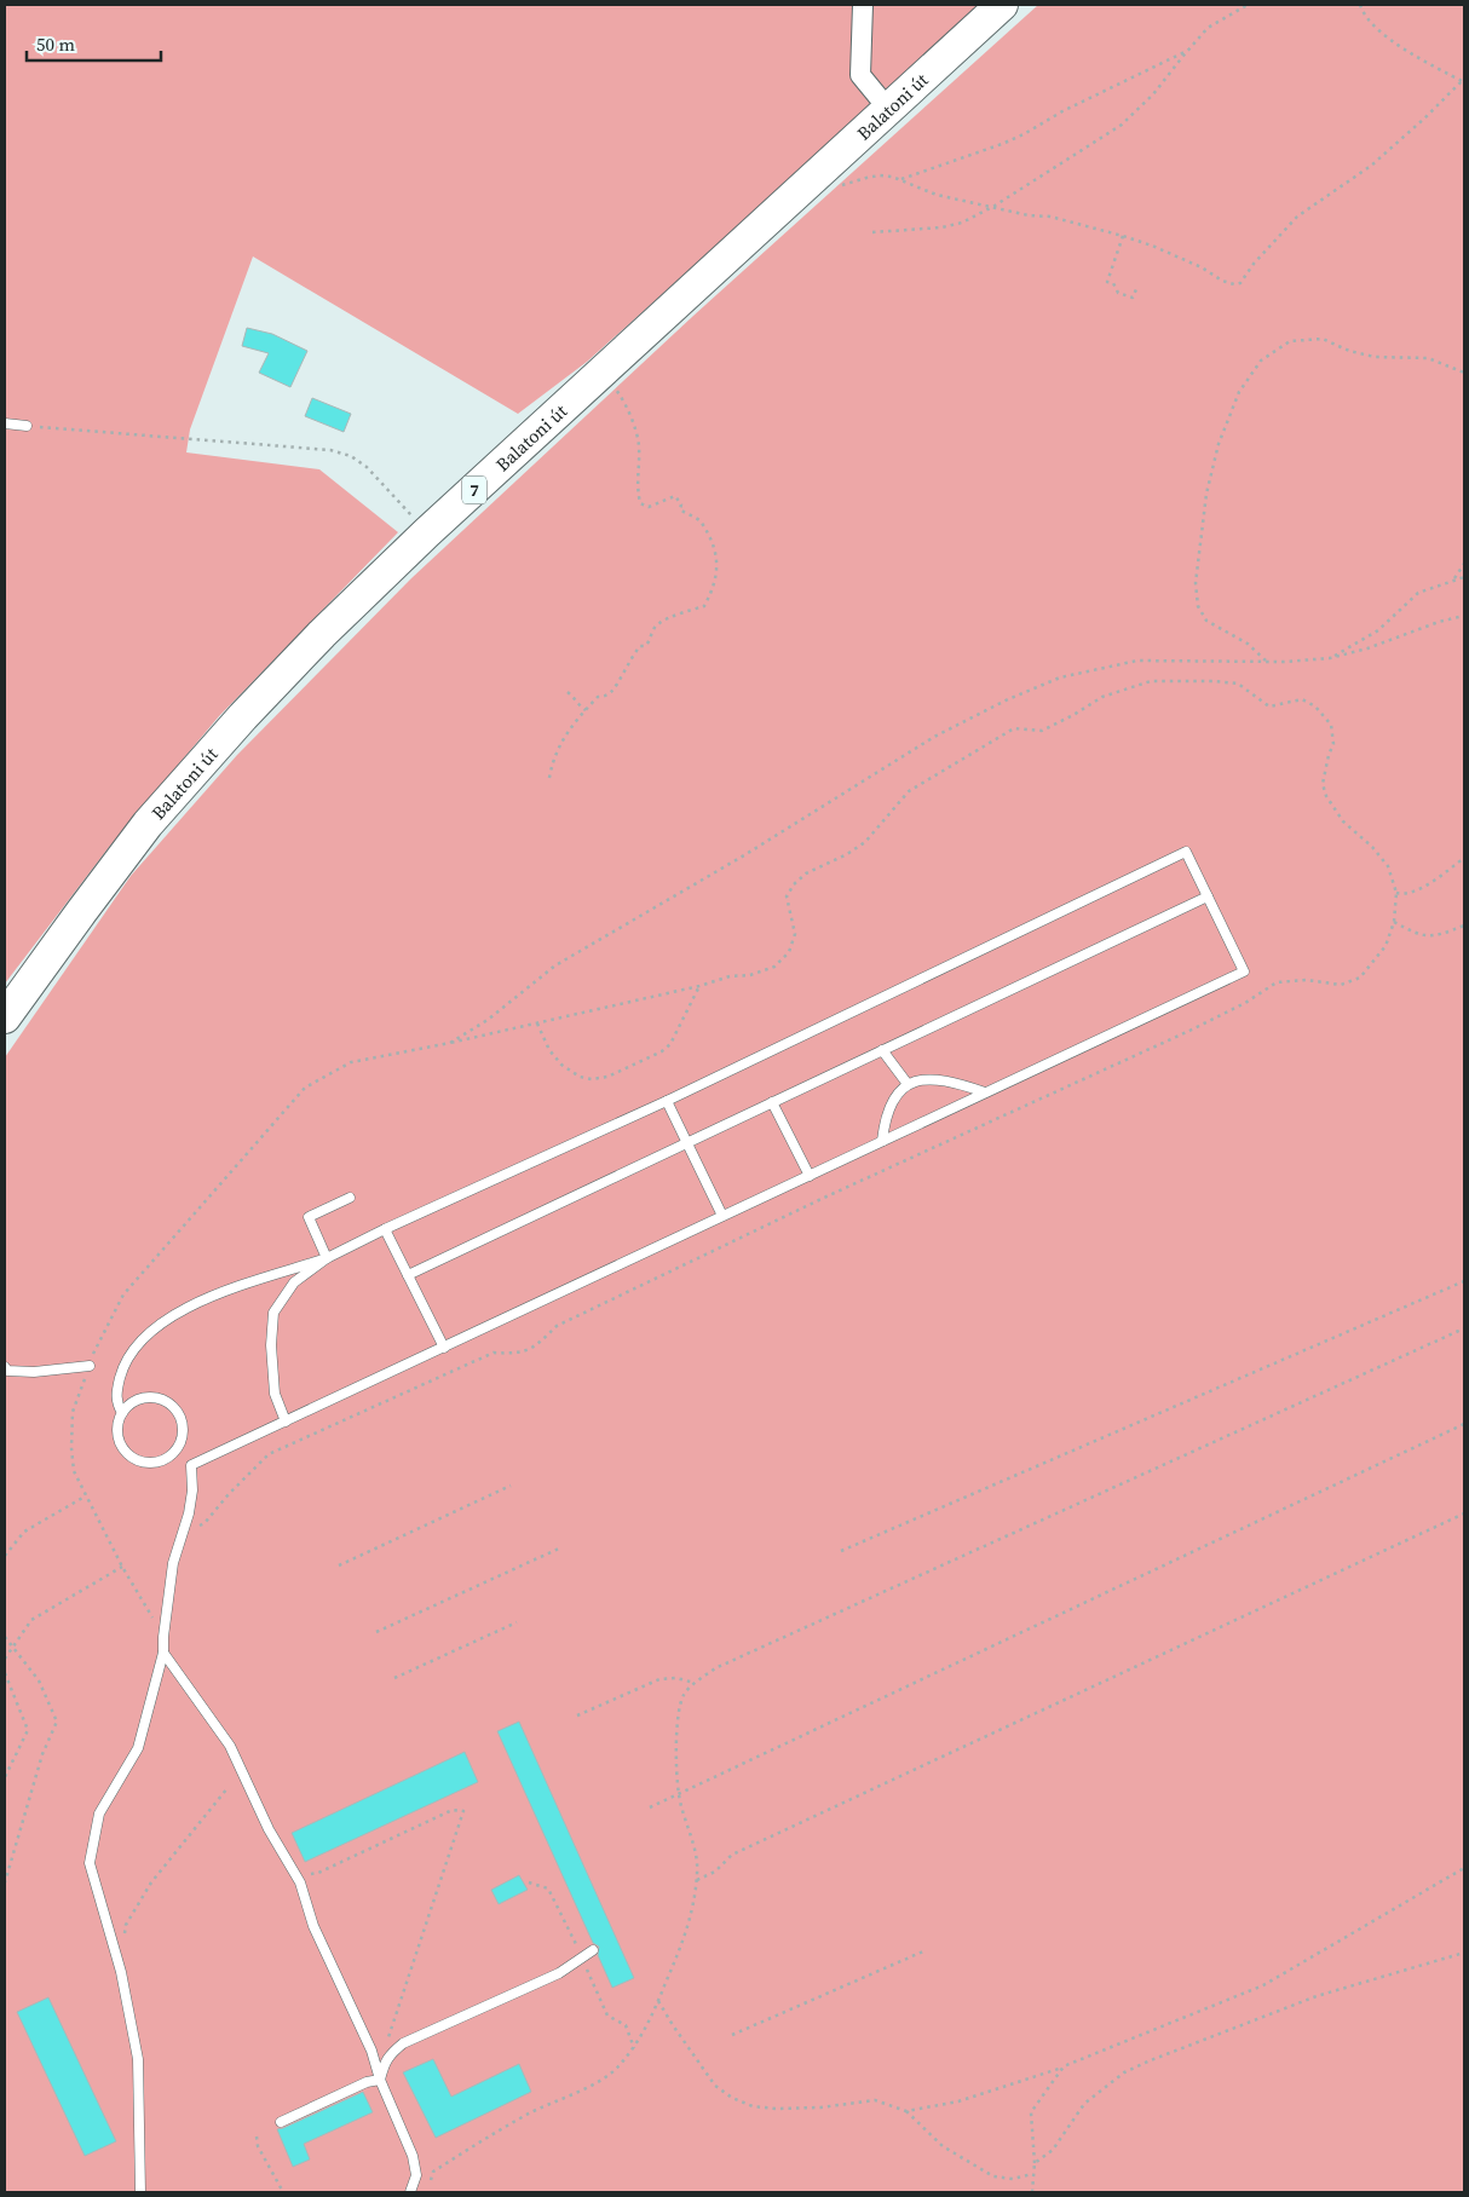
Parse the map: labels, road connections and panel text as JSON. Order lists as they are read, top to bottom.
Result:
{
  "streets": {
    "main road": ["Balatoni út", "7"]
  },
  "scale_bar": "50 m"
}
